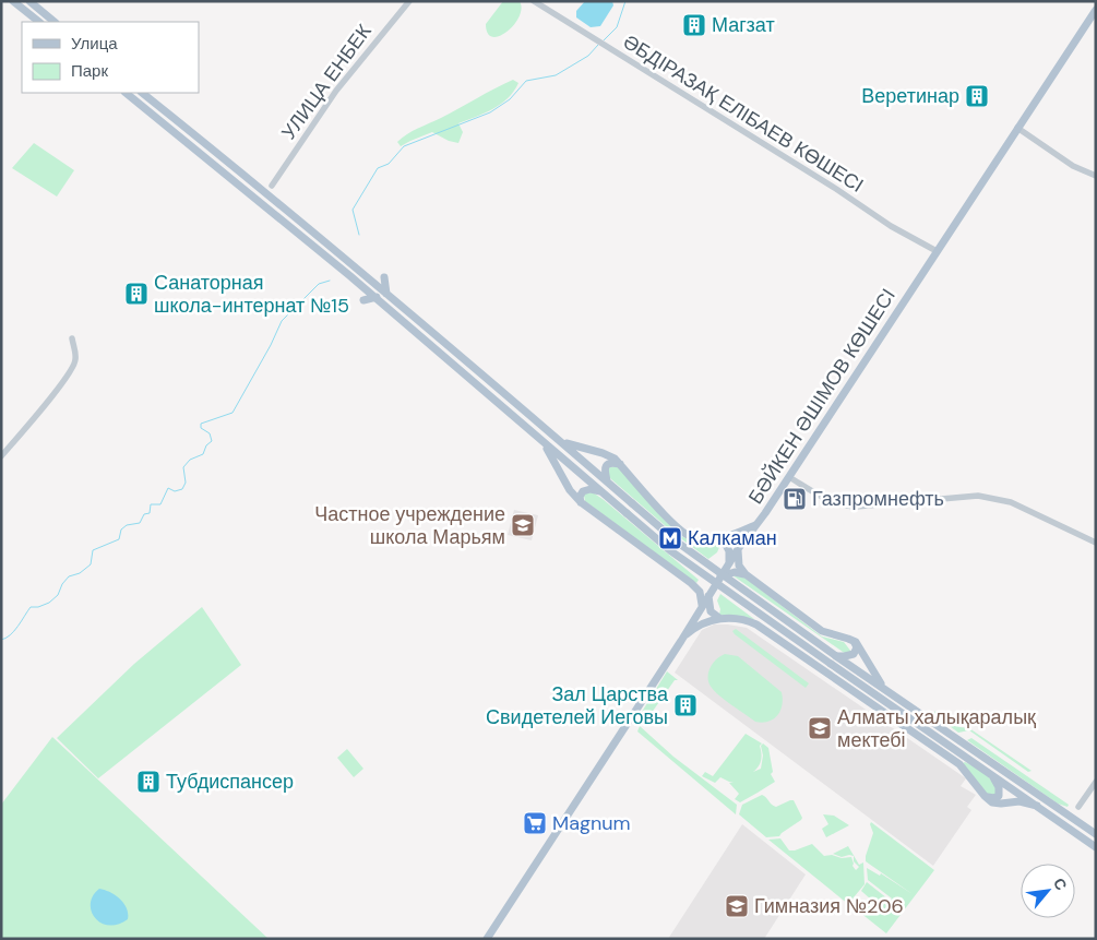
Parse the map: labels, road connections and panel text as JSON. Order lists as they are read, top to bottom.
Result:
{
  "streets": {
    "main road": ["БӘЙКЕН ӘШІМОВ КӨШЕСІ"],
    "street": ["УЛИЦА ЕНБЕК", "ӘБДІРАЗАҚ ЕЛІБАЕВ КӨШЕСІ"]
  },
  "crossings": [
    ["ӘБДІРАЗАҚ ЕЛІБАЕВ КӨШЕСІ", "БӘЙКЕН ӘШІМОВ КӨШЕСІ"]
  ],
  "places": {
    "building": [
      "Магзат",
      "Веретинар",
      "Санаторная школа-интернат №15",
      "Зал Царства Свидетелей Иеговы",
      "Тубдиспансер"
    ],
    "fuel station": ["Газпромнефть"],
    "school or university": ["Частное учреждение школа Марьям", "Алматы халықаралық мектебі", "Гимназия №206"],
    "metro station": ["Калкаман"],
    "supermarket": ["Magnum"]
  },
  "legend": ["Улица", "Парк"],
  "north": "top right"
}
